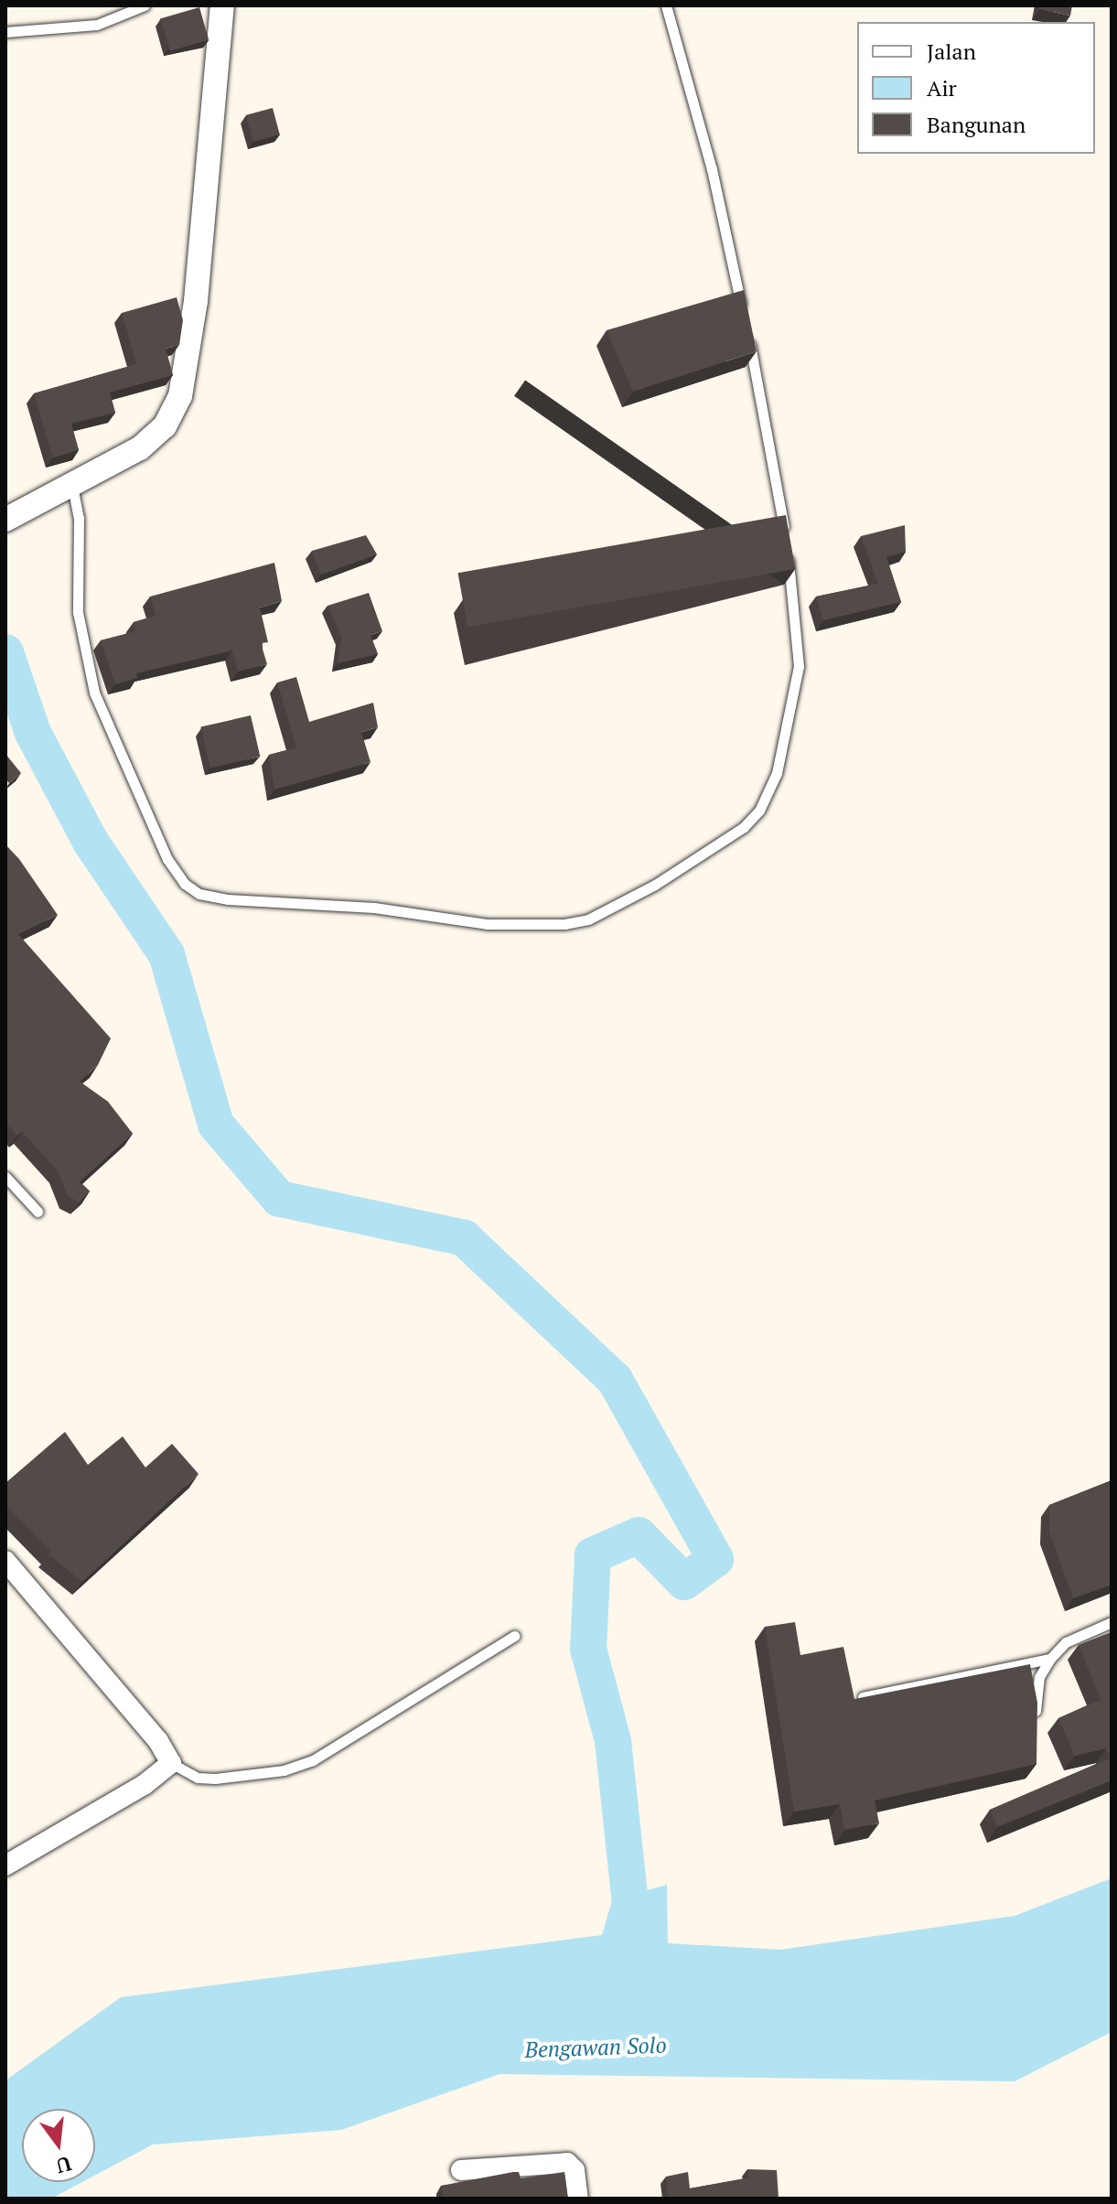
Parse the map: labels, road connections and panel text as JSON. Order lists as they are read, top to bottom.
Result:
{
  "water": ["Bengawan Solo"],
  "legend": ["Jalan", "Air", "Bangunan"],
  "north": "bottom"
}
